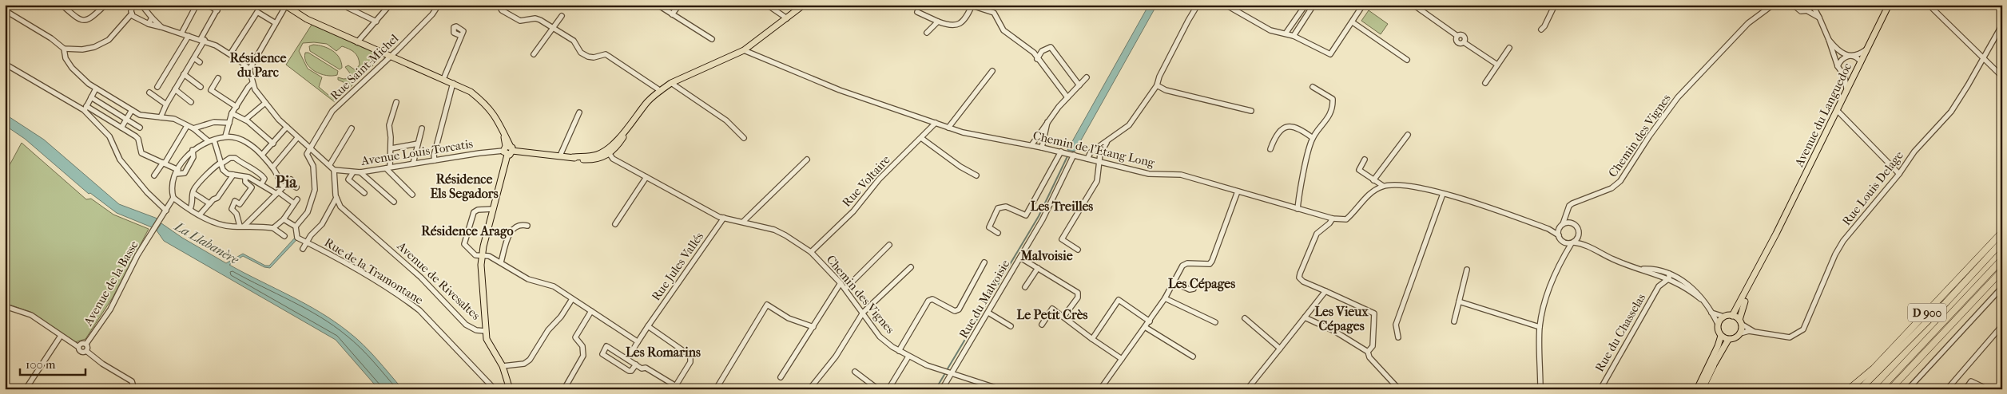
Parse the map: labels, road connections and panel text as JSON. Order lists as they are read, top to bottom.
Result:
{
  "streets": {
    "highway": ["D 900"],
    "main road": ["Avenue du Languedoc", "Avenue de Rivesaltes"],
    "street": [
      "Rue Saint-Michel",
      "Chemin des Vignes",
      "Chemin de l'Étang Long",
      "Avenue Louis Torcatis",
      "Rue Voltaire",
      "Rue Louis Delage",
      "Rue Jules Vallés",
      "Rue de la Tramontane",
      "Avenue de la Basse",
      "Rue du Malvoisie",
      "Rue du Chasselas"
    ]
  },
  "crossings": [
    ["Avenue du Languedoc", "Rue Louis Delage"],
    ["Chemin des Vignes", "Rue Voltaire"],
    ["Chemin des Vignes", "Rue Jules Vallés"],
    ["Chemin des Vignes", "Rue du Malvoisie"],
    ["Chemin de l'Étang Long", "Rue Voltaire"],
    ["Chemin de l'Étang Long", "Rue du Malvoisie"]
  ],
  "districts": [
    "Résidence du Parc",
    "Résidence Els Segadors",
    "Pia",
    "Les Treilles",
    "Résidence Arago",
    "Malvoisie",
    "Les Cépages",
    "Les Vieux Cépages",
    "Le Petit Crès",
    "Les Romarins"
  ],
  "water": ["La Llabanère"],
  "scale_bar": "100 m"
}
